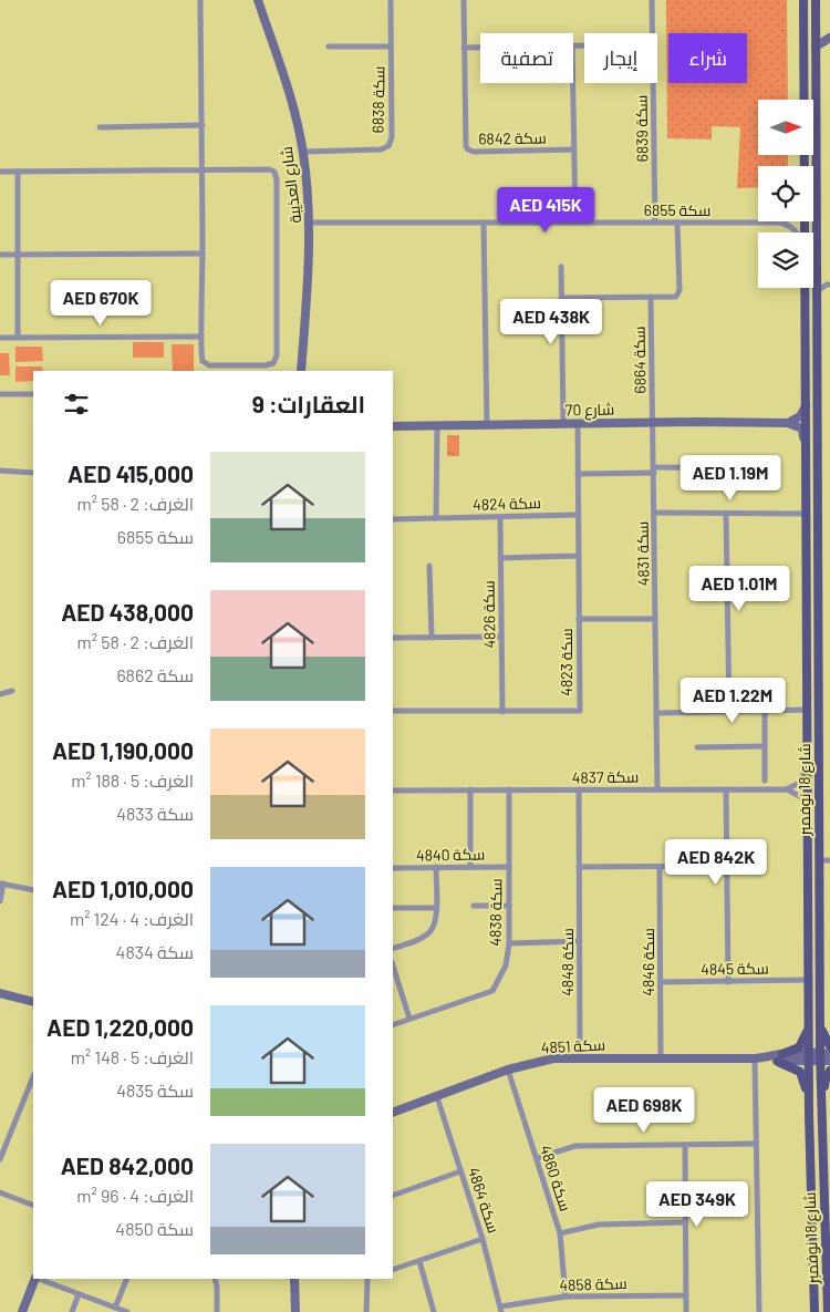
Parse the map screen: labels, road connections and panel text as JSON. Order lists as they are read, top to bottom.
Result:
{
  "streets": {
    "main road": ["شارع 18 نوفمبر"],
    "street": [
      "سكة 6838",
      "سكة 6839",
      "سكة 6842",
      "شارع العذيبة",
      "سكة 6855",
      "سكة 6864",
      "شارع 70",
      "سكة 4824",
      "سكة 4831",
      "سكة 4826",
      "سكة 4823",
      "سكة 4837",
      "سكة 4840",
      "سكة 4838",
      "سكة 4848",
      "سكة 4846",
      "سكة 4845",
      "سكة 4851",
      "سكة 4860",
      "سكة 4864",
      "سكة 4858"
    ]
  },
  "crossings": [
    ["سكة 6838", "شارع العذيبة"],
    ["سكة 6839", "سكة 6855"],
    ["شارع العذيبة", "سكة 6855"],
    ["سكة 6864", "شارع 70"],
    ["سكة 6864", "سكة 4831"],
    ["شارع 70", "سكة 4831"],
    ["شارع 70", "سكة 4823"],
    ["سكة 4824", "سكة 4826"],
    ["سكة 4824", "سكة 4823"],
    ["سكة 4831", "سكة 4837"],
    ["سكة 4826", "سكة 4823"],
    ["سكة 4837", "سكة 4838"],
    ["سكة 4837", "سكة 4848"],
    ["شارع 18 نوفمبر", "سكة 4845"],
    ["شارع 18 نوفمبر", "سكة 4851"],
    ["سكة 4840", "سكة 4838"],
    ["سكة 4848", "سكة 4851"],
    ["سكة 4846", "سكة 4845"],
    ["سكة 4846", "سكة 4851"],
    ["سكة 4851", "سكة 4860"],
    ["سكة 4851", "سكة 4864"],
    ["سكة 4860", "سكة 4858"],
    ["سكة 4864", "سكة 4858"]
  ],
  "north": "right",
  "page": {
    "chip": ["شراء", "إيجار", "تصفية"],
    "price": [
      "AED 415K",
      "AED 670K",
      "AED 438K",
      "AED 1.19M",
      "AED 1.01M",
      "AED 1.22M",
      "AED 842K",
      "AED 698K",
      "AED 349K"
    ],
    "heading": "العقارات: 9",
    "list": [
      {
        "name": "AED 415,000",
        "note": "الغرف: 2 · 58 m² · سكة 6855"
      },
      {
        "name": "AED 438,000",
        "note": "الغرف: 2 · 58 m² · سكة 6862"
      },
      {
        "name": "AED 1,190,000",
        "note": "الغرف: 5 · 188 m² · سكة 4833"
      },
      {
        "name": "AED 1,010,000",
        "note": "الغرف: 4 · 124 m² · سكة 4834"
      },
      {
        "name": "AED 1,220,000",
        "note": "الغرف: 5 · 148 m² · سكة 4835"
      },
      {
        "name": "AED 842,000",
        "note": "الغرف: 4 · 96 m² · سكة 4850"
      }
    ]
  }
}
